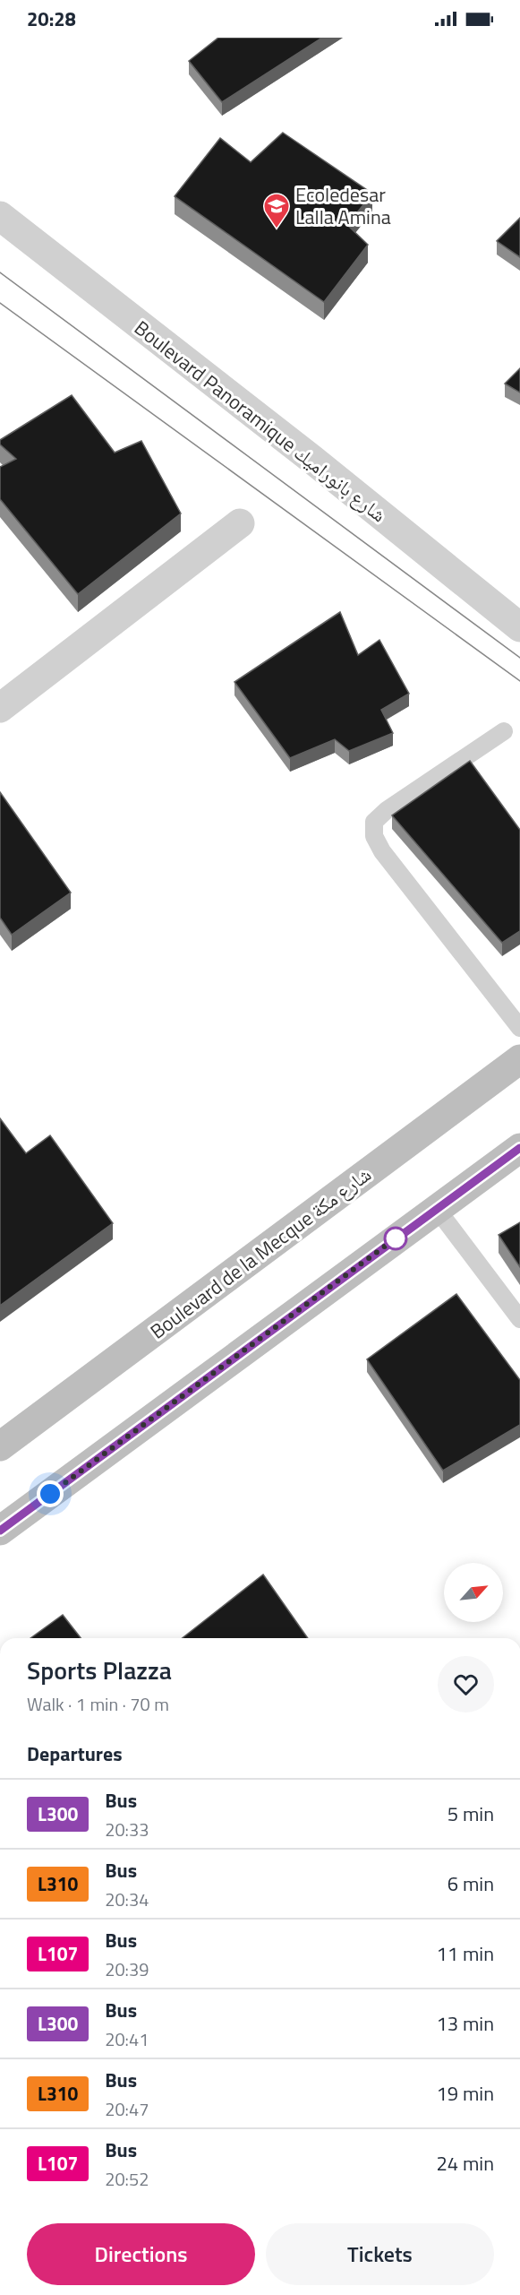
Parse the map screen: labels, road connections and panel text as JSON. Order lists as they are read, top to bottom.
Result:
{
  "streets": {
    "main road": ["Boulevard de la Mecque شارع مكة"],
    "street": ["Boulevard Panoramique شارع بانوراميك"]
  },
  "places": {
    "school or university": ["Ecoledesar Lalla Amina"]
  },
  "lines": ["bus line L300"],
  "north": "top right",
  "page": {
    "status": "20:28",
    "heading": [
      ["Sports Plazza", "Walk · 1 min · 70 m"],
      "Departures"
    ],
    "list": [
      {
        "mark": "L300",
        "name": "Bus",
        "note": "20:33",
        "value": "5 min"
      },
      {
        "mark": "L310",
        "name": "Bus",
        "note": "20:34",
        "value": "6 min"
      },
      {
        "mark": "L107",
        "name": "Bus",
        "note": "20:39",
        "value": "11 min"
      },
      {
        "mark": "L300",
        "name": "Bus",
        "note": "20:41",
        "value": "13 min"
      },
      {
        "mark": "L310",
        "name": "Bus",
        "note": "20:47",
        "value": "19 min"
      },
      {
        "mark": "L107",
        "name": "Bus",
        "note": "20:52",
        "value": "24 min"
      }
    ],
    "buttons": ["Directions", "Tickets"]
  }
}
